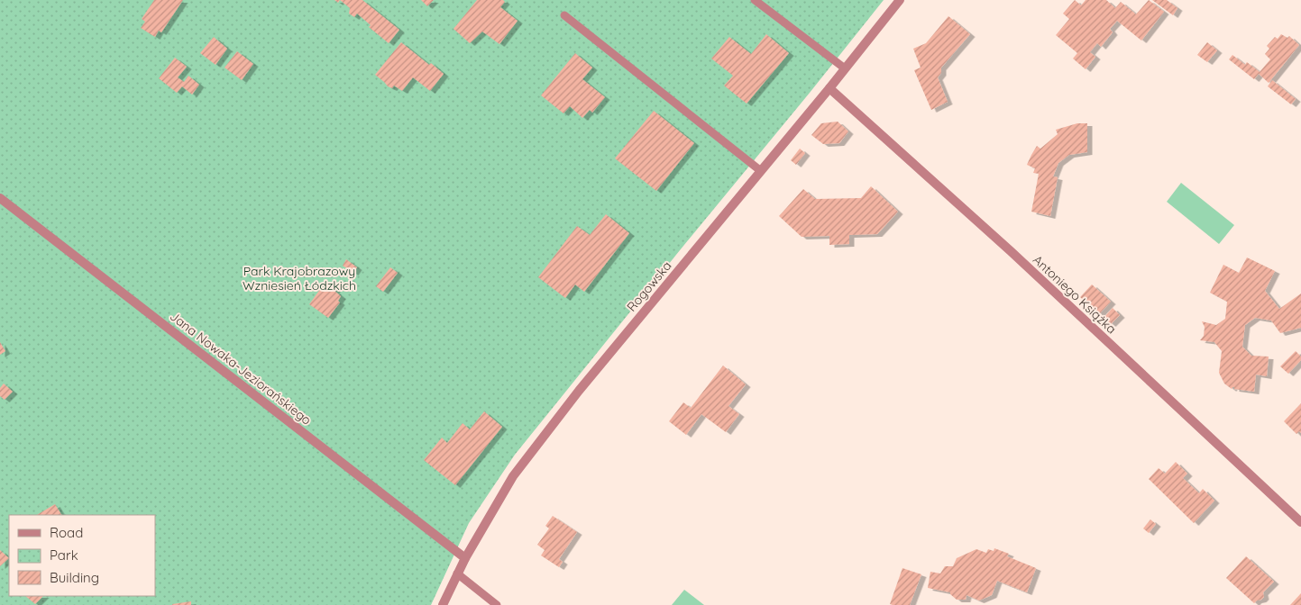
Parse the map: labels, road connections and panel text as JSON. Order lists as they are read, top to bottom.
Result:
{
  "streets": {
    "street": ["Rogowska", "Antoniego Książka", "Jana Nowaka-Jeziorańskiego"]
  },
  "crossings": [
    ["Rogowska", "Antoniego Książka"],
    ["Rogowska", "Jana Nowaka-Jeziorańskiego"]
  ],
  "parks": ["Park Krajobrazowy Wzniesień Łódzkich"],
  "legend": ["Road", "Park", "Building"]
}
